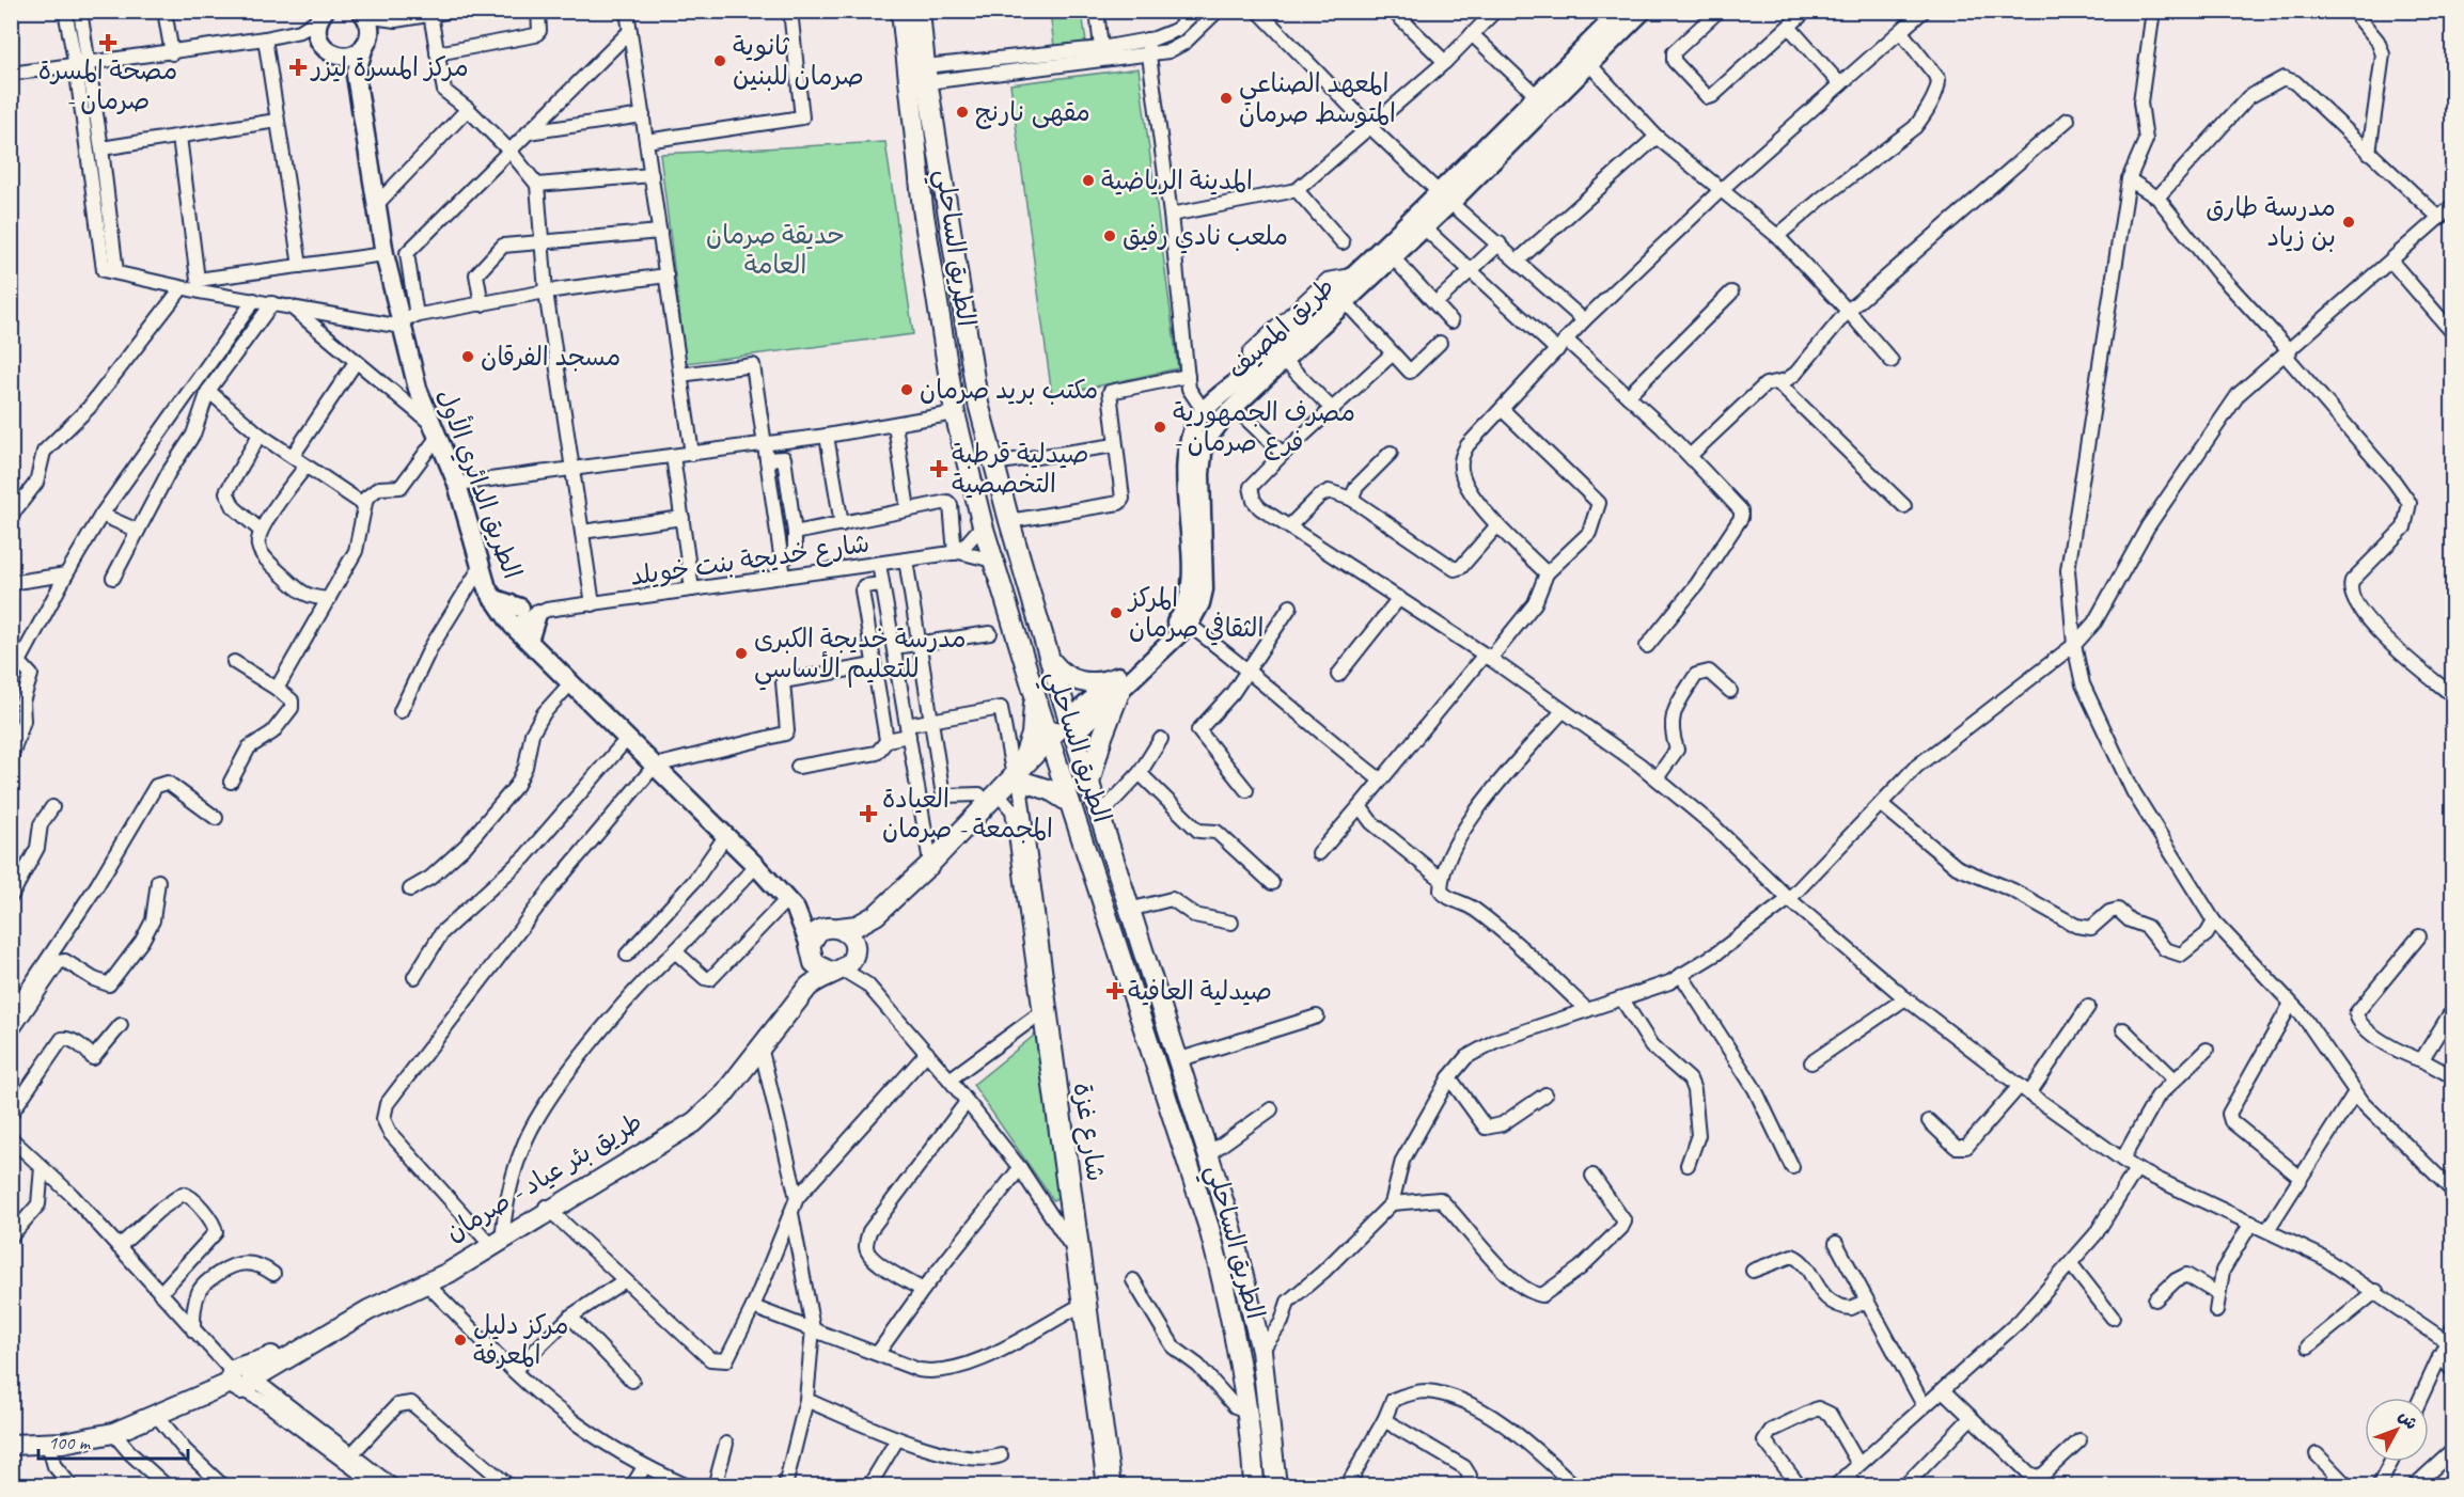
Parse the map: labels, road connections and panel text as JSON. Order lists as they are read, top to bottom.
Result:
{
  "streets": {
    "highway": ["الطريق الساحلي", "طريق بئر عياد - صرمان"],
    "main road": ["طريق المصيف", "الطريق الدائري الأول"],
    "street": ["شارع خديجة بنت خويلد", "شارع غزة"]
  },
  "crossings": [
    ["الطريق الساحلي", "طريق المصيف"],
    ["الطريق الساحلي", "طريق بئر عياد - صرمان"],
    ["طريق المصيف", "طريق بئر عياد - صرمان"],
    ["الطريق الدائري الأول", "شارع خديجة بنت خويلد"],
    ["شارع غزة", "طريق بئر عياد - صرمان"]
  ],
  "parks": ["حديقة صرمان العامة"],
  "places": {
    "health": [
      "مصحة المسرة - صرمان",
      "مركز المسرة ليزر",
      "صيدلية قرطبة التخصصية",
      "العيادة المجمعة - صرمان",
      "صيدلية العافية"
    ],
    "other": [
      "ثانوية صرمان للبنين",
      "المعهد الصناعي المتوسط صرمان",
      "مقهى نارنج",
      "المدينة الرياضية",
      "مدرسة طارق بن زياد",
      "ملعب نادي رفيق",
      "مسجد الفرقان",
      "مكتب بريد صرمان",
      "مصرف الجمهورية - فرع صرمان",
      "المركز الثقافي صرمان",
      "مدرسة خديجة الكبرى للتعليم الأساسي",
      "مركز دليل المعرفة"
    ]
  },
  "scale_bar": "100 m",
  "north": "top right"
}
